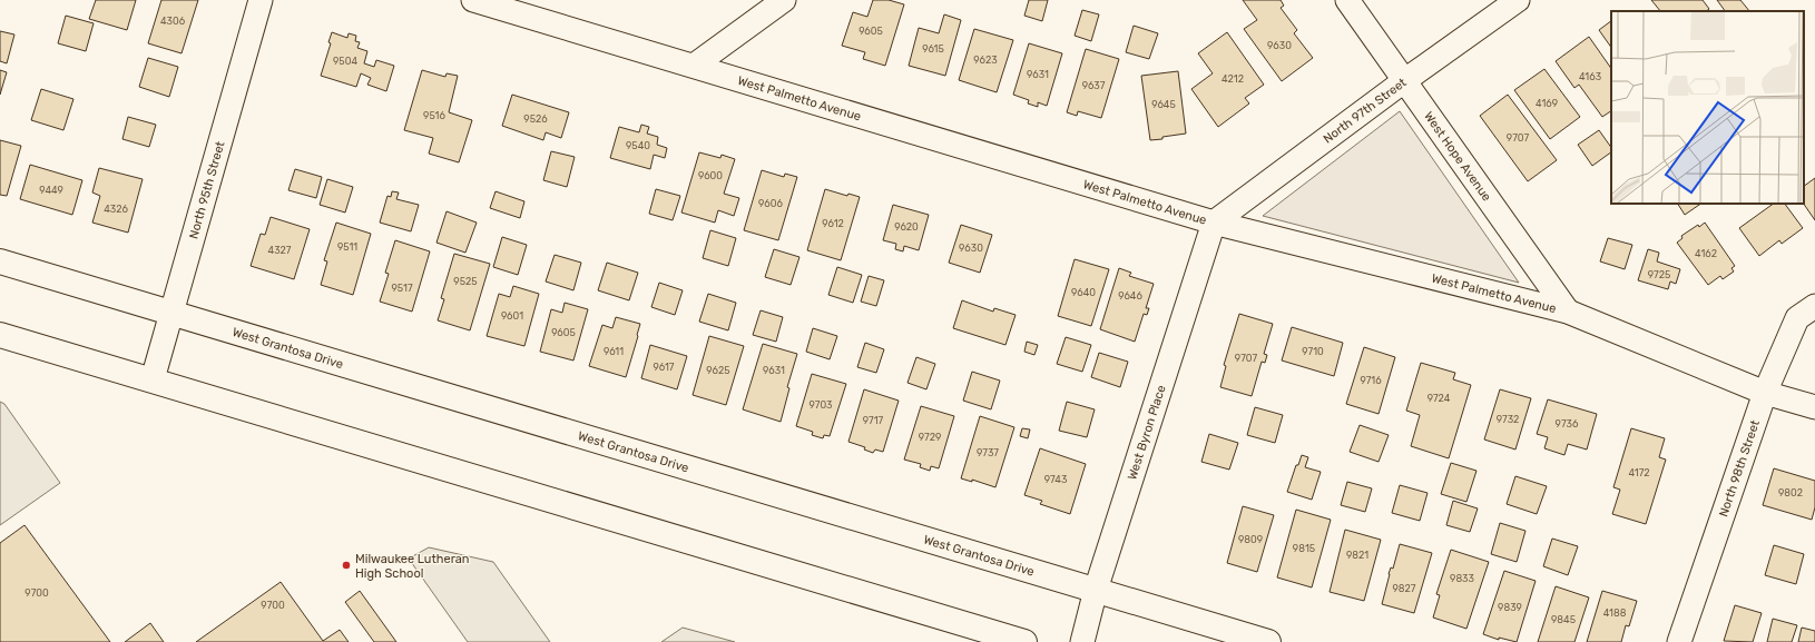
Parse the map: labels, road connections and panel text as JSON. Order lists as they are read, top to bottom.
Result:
{
  "streets": {
    "street": [
      "West Palmetto Avenue",
      "North 97th Street",
      "West Hope Avenue",
      "North 95th Street",
      "West Grantosa Drive",
      "West Byron Place",
      "North 98th Street"
    ]
  },
  "crossings": [
    ["West Palmetto Avenue", "North 97th Street"],
    ["West Palmetto Avenue", "West Hope Avenue"],
    ["West Palmetto Avenue", "West Byron Place"],
    ["West Palmetto Avenue", "North 98th Street"],
    ["North 97th Street", "West Hope Avenue"],
    ["North 97th Street", "West Byron Place"],
    ["North 95th Street", "West Grantosa Drive"],
    ["West Grantosa Drive", "West Byron Place"]
  ],
  "places": ["Milwaukee Lutheran High School"],
  "house_numbers": [
    "4306",
    "9605",
    "9630",
    "9615",
    "9623",
    "9504",
    "9631",
    "4163",
    "4212",
    "9637",
    "4169",
    "9645",
    "9516",
    "9526",
    "9707",
    "9540",
    "9600",
    "9449",
    "9606",
    "4326",
    "9612",
    "9620",
    "9511",
    "9630",
    "4327",
    "4162",
    "9725",
    "9525",
    "9517",
    "9640",
    "9646",
    "9601",
    "9605",
    "9611",
    "9710",
    "9707",
    "9617",
    "9625",
    "9631",
    "9716",
    "9724",
    "9703",
    "9732",
    "9717",
    "9736",
    "9729",
    "9737",
    "4172",
    "9743",
    "9802",
    "9809",
    "9815",
    "9821",
    "9833",
    "9827",
    "9700",
    "9700",
    "9839",
    "4188",
    "9845"
  ]
}
